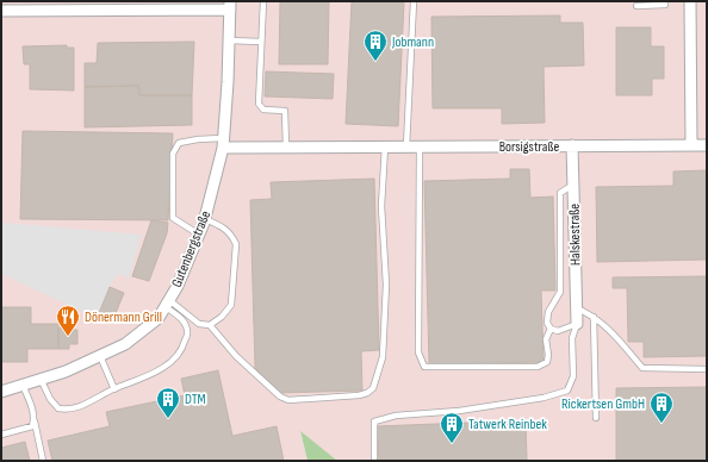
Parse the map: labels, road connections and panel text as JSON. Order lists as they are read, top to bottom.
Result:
{
  "streets": {
    "street": ["Borsigstraße", "Halskestraße", "Gutenbergstraße"]
  },
  "crossings": [
    ["Borsigstraße", "Halskestraße"],
    ["Borsigstraße", "Gutenbergstraße"]
  ],
  "places": {
    "building": [
      "Jobmann",
      "DTM",
      "Rickertsen GmbH",
      "Tatwerk Reinbek"
    ],
    "restaurant": ["Dönermann Grill"]
  }
}
